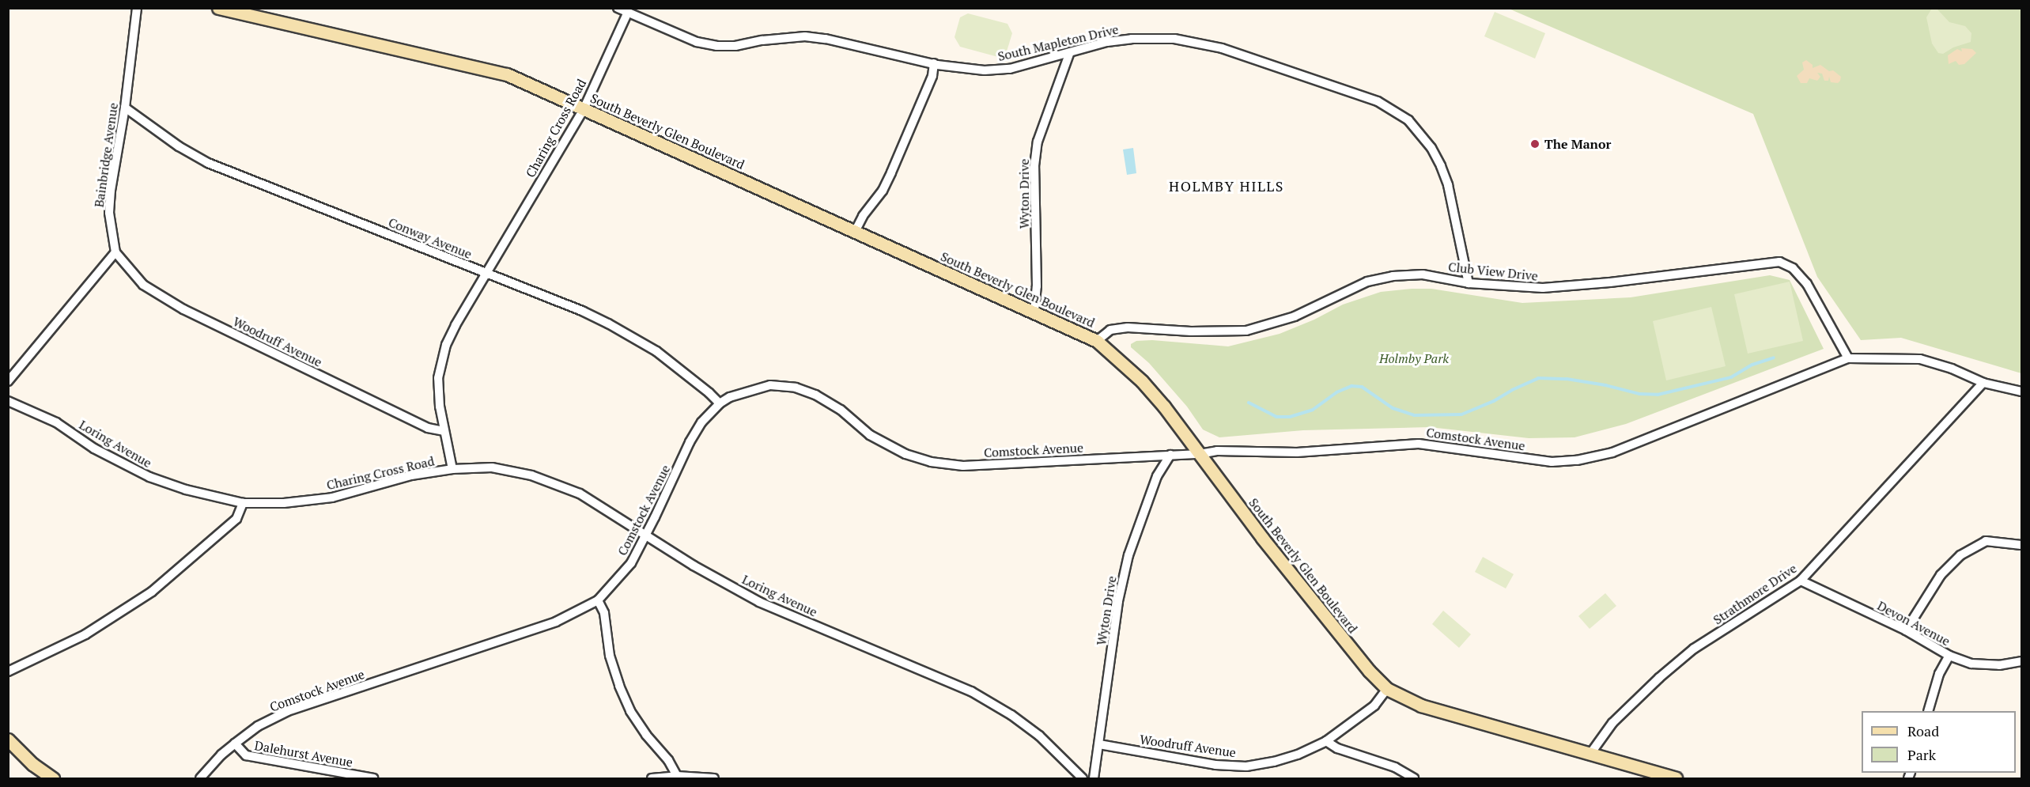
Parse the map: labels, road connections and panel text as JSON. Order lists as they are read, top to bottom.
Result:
{
  "streets": {
    "main road": ["South Beverly Glen Boulevard"],
    "street": [
      "South Mapleton Drive",
      "Charing Cross Road",
      "Bainbridge Avenue",
      "Wyton Drive",
      "Conway Avenue",
      "Club View Drive",
      "Woodruff Avenue",
      "Comstock Avenue",
      "Loring Avenue",
      "Strathmore Drive",
      "Devon Avenue",
      "Dalehurst Avenue"
    ]
  },
  "crossings": [
    ["South Mapleton Drive", "Charing Cross Road"],
    ["South Mapleton Drive", "Wyton Drive"],
    ["South Mapleton Drive", "Club View Drive"],
    ["Charing Cross Road", "South Beverly Glen Boulevard"],
    ["Charing Cross Road", "Conway Avenue"],
    ["Charing Cross Road", "Woodruff Avenue"],
    ["Charing Cross Road", "Loring Avenue"],
    ["South Beverly Glen Boulevard", "Wyton Drive"],
    ["South Beverly Glen Boulevard", "Club View Drive"],
    ["South Beverly Glen Boulevard", "Woodruff Avenue"],
    ["South Beverly Glen Boulevard", "Comstock Avenue"],
    ["South Beverly Glen Boulevard", "Strathmore Drive"],
    ["Bainbridge Avenue", "Conway Avenue"],
    ["Bainbridge Avenue", "Woodruff Avenue"],
    ["Wyton Drive", "Woodruff Avenue"],
    ["Wyton Drive", "Comstock Avenue"],
    ["Conway Avenue", "Comstock Avenue"],
    ["Club View Drive", "Comstock Avenue"],
    ["Comstock Avenue", "Loring Avenue"],
    ["Comstock Avenue", "Strathmore Drive"],
    ["Comstock Avenue", "Dalehurst Avenue"],
    ["Strathmore Drive", "Devon Avenue"]
  ],
  "districts": ["HOLMBY HILLS"],
  "parks": ["Holmby Park"],
  "places": ["The Manor"],
  "legend": ["Road", "Park"]
}
